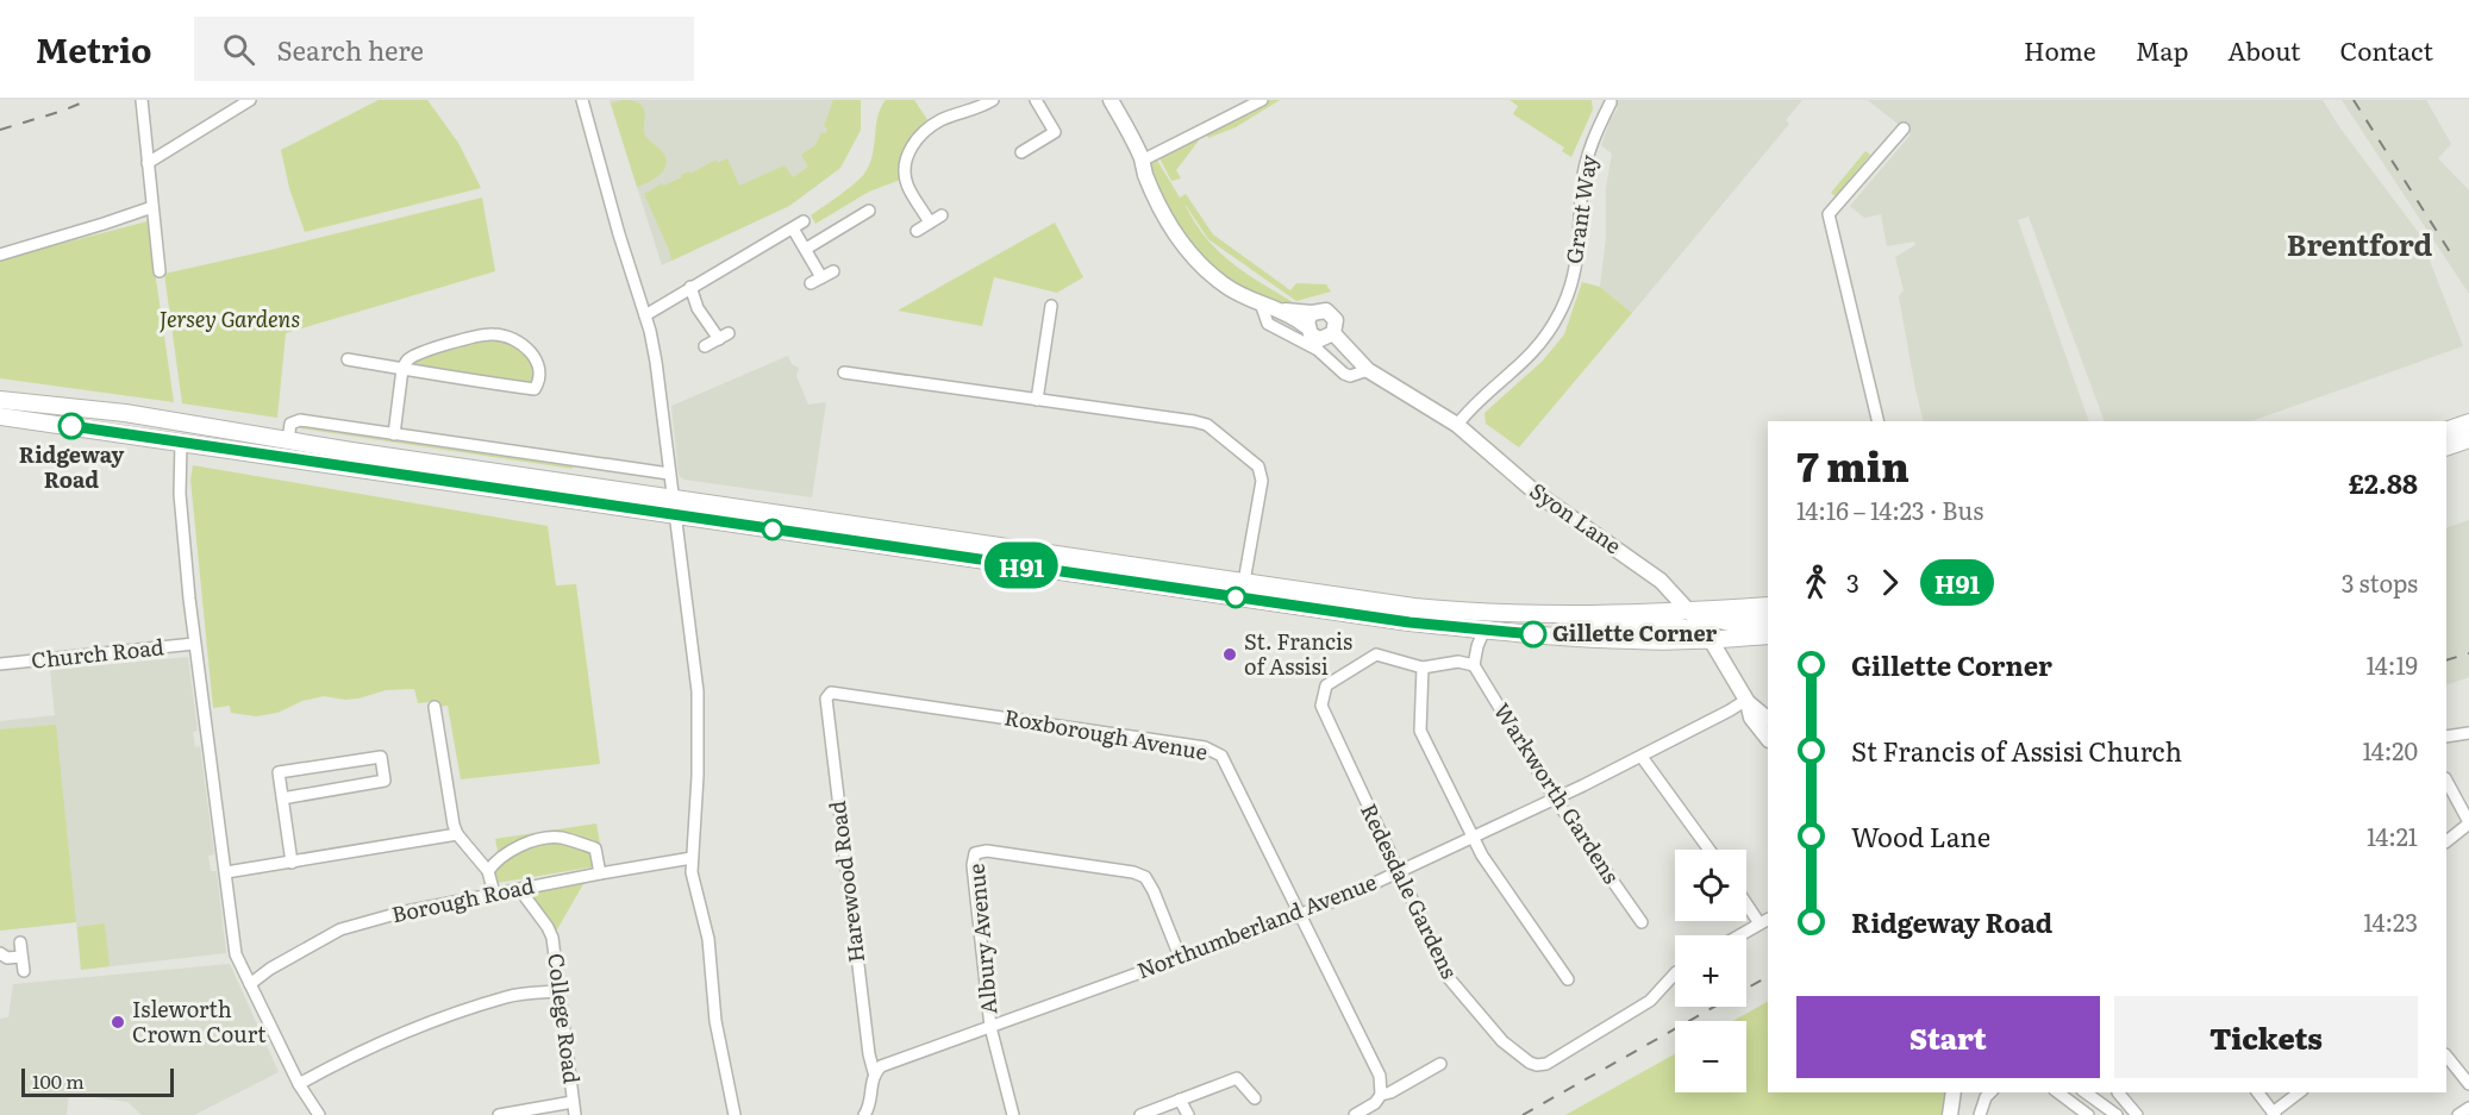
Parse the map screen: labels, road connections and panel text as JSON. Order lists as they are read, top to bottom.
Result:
{
  "streets": {
    "main road": ["Syon Lane"],
    "street": [
      "Grant Way",
      "Church Road",
      "Roxborough Avenue",
      "Warkworth Gardens",
      "Harewood Road",
      "Redesdale Gardens",
      "Borough Road",
      "Northumberland Avenue",
      "Albury Avenue",
      "College Road"
    ]
  },
  "crossings": [
    ["Grant Way", "Syon Lane"],
    ["Syon Lane", "Northumberland Avenue"],
    ["Roxborough Avenue", "Harewood Road"],
    ["Roxborough Avenue", "Northumberland Avenue"],
    ["Warkworth Gardens", "Redesdale Gardens"],
    ["Warkworth Gardens", "Northumberland Avenue"],
    ["Harewood Road", "Northumberland Avenue"],
    ["Redesdale Gardens", "Northumberland Avenue"],
    ["Borough Road", "College Road"],
    ["Northumberland Avenue", "Albury Avenue"]
  ],
  "districts": ["Brentford"],
  "parks": ["Jersey Gardens"],
  "places": [
    "Ridgeway Road",
    "Gillette Corner",
    "St. Francis of Assisi",
    "Isleworth Crown Court"
  ],
  "lines": ["bus line H91"],
  "scale_bar": "100 m",
  "page": {
    "header": "Metrio",
    "search": "Search here",
    "nav": [
      "Home",
      "Map",
      "About",
      "Contact"
    ],
    "on_map": "H91",
    "heading": ["7 min", "14:16 – 14:23 · Bus", "£2.88"],
    "legs": ["3", "H91", "3 stops"],
    "list": [
      {
        "name": "Gillette Corner",
        "value": "14:19"
      },
      {
        "name": "St Francis of Assisi Church",
        "value": "14:20"
      },
      {
        "name": "Wood Lane",
        "value": "14:21"
      },
      {
        "name": "Ridgeway Road",
        "value": "14:23"
      }
    ],
    "map_buttons": ["+", "−"],
    "buttons": ["Start", "Tickets"],
    "scale": "100 m"
  }
}
